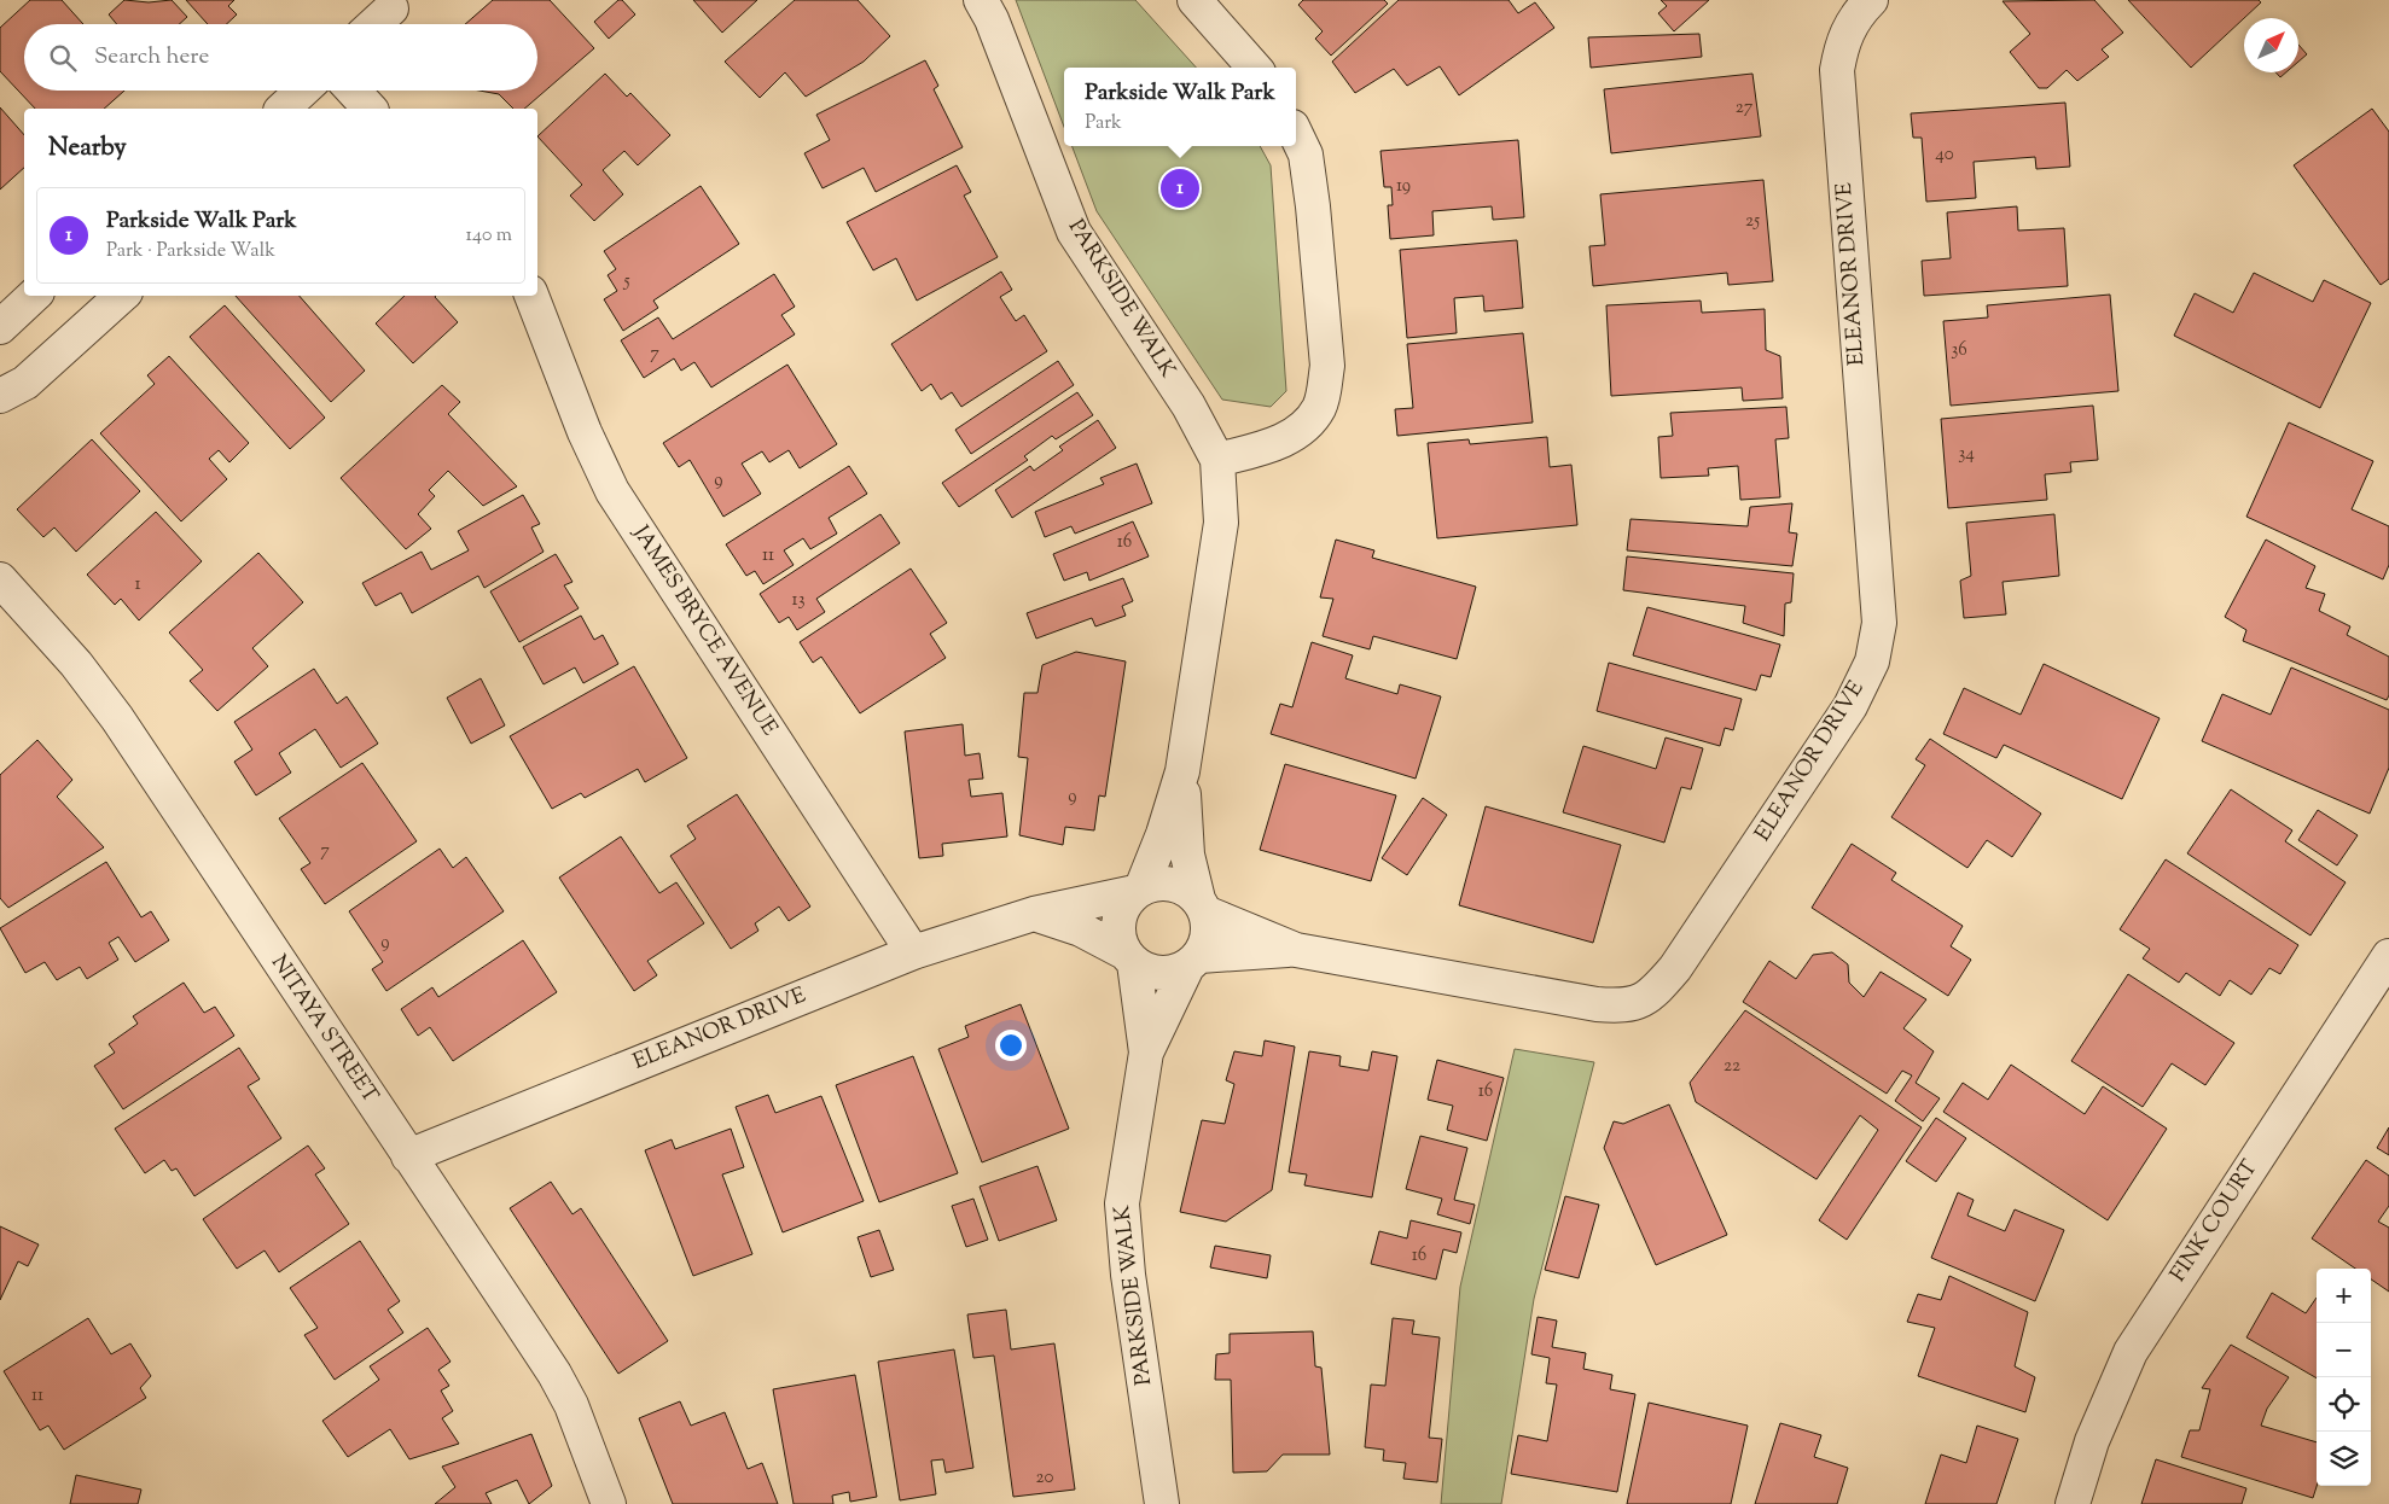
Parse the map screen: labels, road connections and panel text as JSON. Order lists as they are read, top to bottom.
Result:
{
  "streets": {
    "street": [
      "ELEANOR DRIVE",
      "PARKSIDE WALK",
      "JAMES BRYCE AVENUE",
      "NITAYA STREET",
      "FINK COURT"
    ]
  },
  "crossings": [
    ["ELEANOR DRIVE", "PARKSIDE WALK"],
    ["ELEANOR DRIVE", "JAMES BRYCE AVENUE"],
    ["ELEANOR DRIVE", "NITAYA STREET"]
  ],
  "house_numbers": [
    "27",
    "40",
    "19",
    "25",
    "5",
    "36",
    "7",
    "34",
    "9",
    "16",
    "11",
    "1",
    "13",
    "9",
    "7",
    "9",
    "22",
    "16",
    "16",
    "11",
    "20"
  ],
  "north": "top right",
  "page": {
    "search": "Search here",
    "popup": ["Parkside Walk Park", "Park"],
    "heading": "Nearby",
    "pins": "1",
    "list": [
      {
        "mark": "1",
        "name": "Parkside Walk Park",
        "note": "Park · Parkside Walk",
        "value": "140 m"
      }
    ],
    "map_buttons": ["+", "−"]
  }
}
